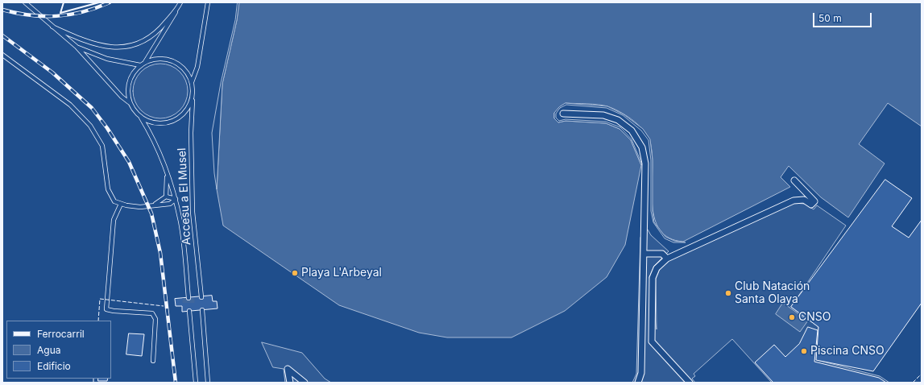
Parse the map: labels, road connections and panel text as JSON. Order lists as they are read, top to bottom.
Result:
{
  "streets": {
    "lane": ["Accesu a El Musel"]
  },
  "places": [
    "Playa L'Arbeyal",
    "Club Natación Santa Olaya",
    "CNSO",
    "Piscina CNSO"
  ],
  "legend": ["Ferrocarril", "Agua", "Edificio"],
  "scale_bar": "50 m"
}
